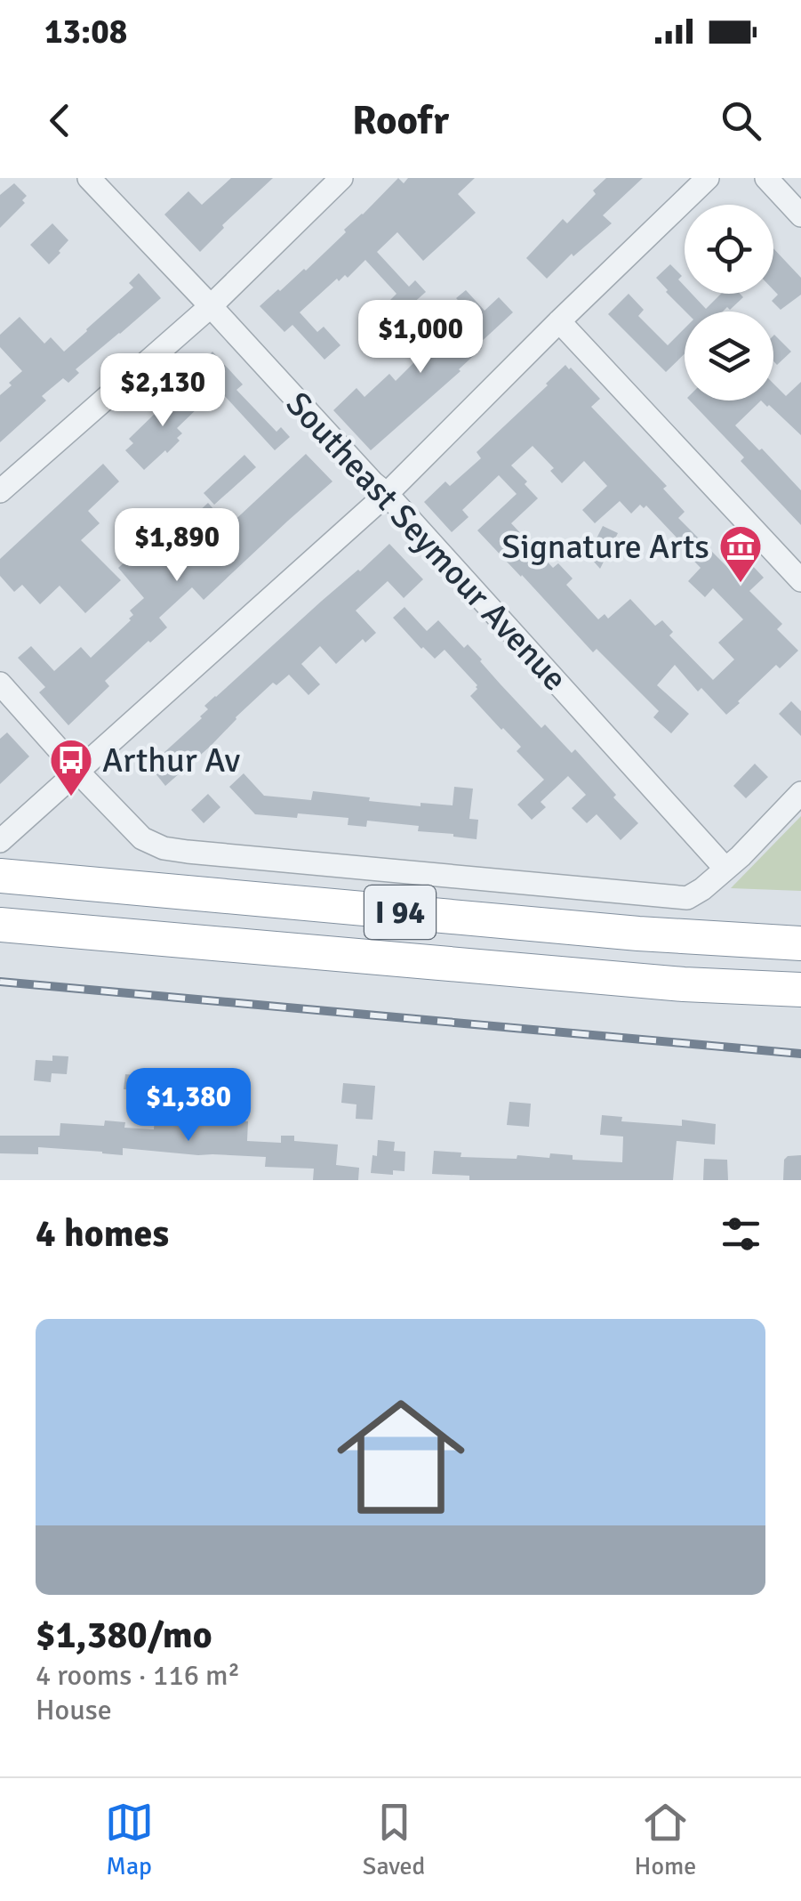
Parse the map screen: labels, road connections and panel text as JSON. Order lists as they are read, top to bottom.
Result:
{
  "streets": {
    "highway": ["I 94"],
    "street": ["Southeast Seymour Avenue"]
  },
  "places": {
    "museum": ["Signature Arts"],
    "bus stop": ["Arthur Av"]
  },
  "page": {
    "status": "13:08",
    "header": "Roofr",
    "price": [
      "$1,000",
      "$2,130",
      "$1,890",
      "$1,380"
    ],
    "heading": "4 homes",
    "list": [
      {
        "name": "$1,380/mo",
        "note": "4 rooms · 116 m² · House"
      }
    ],
    "tabs": ["Map", "Saved", "Home"]
  }
}
